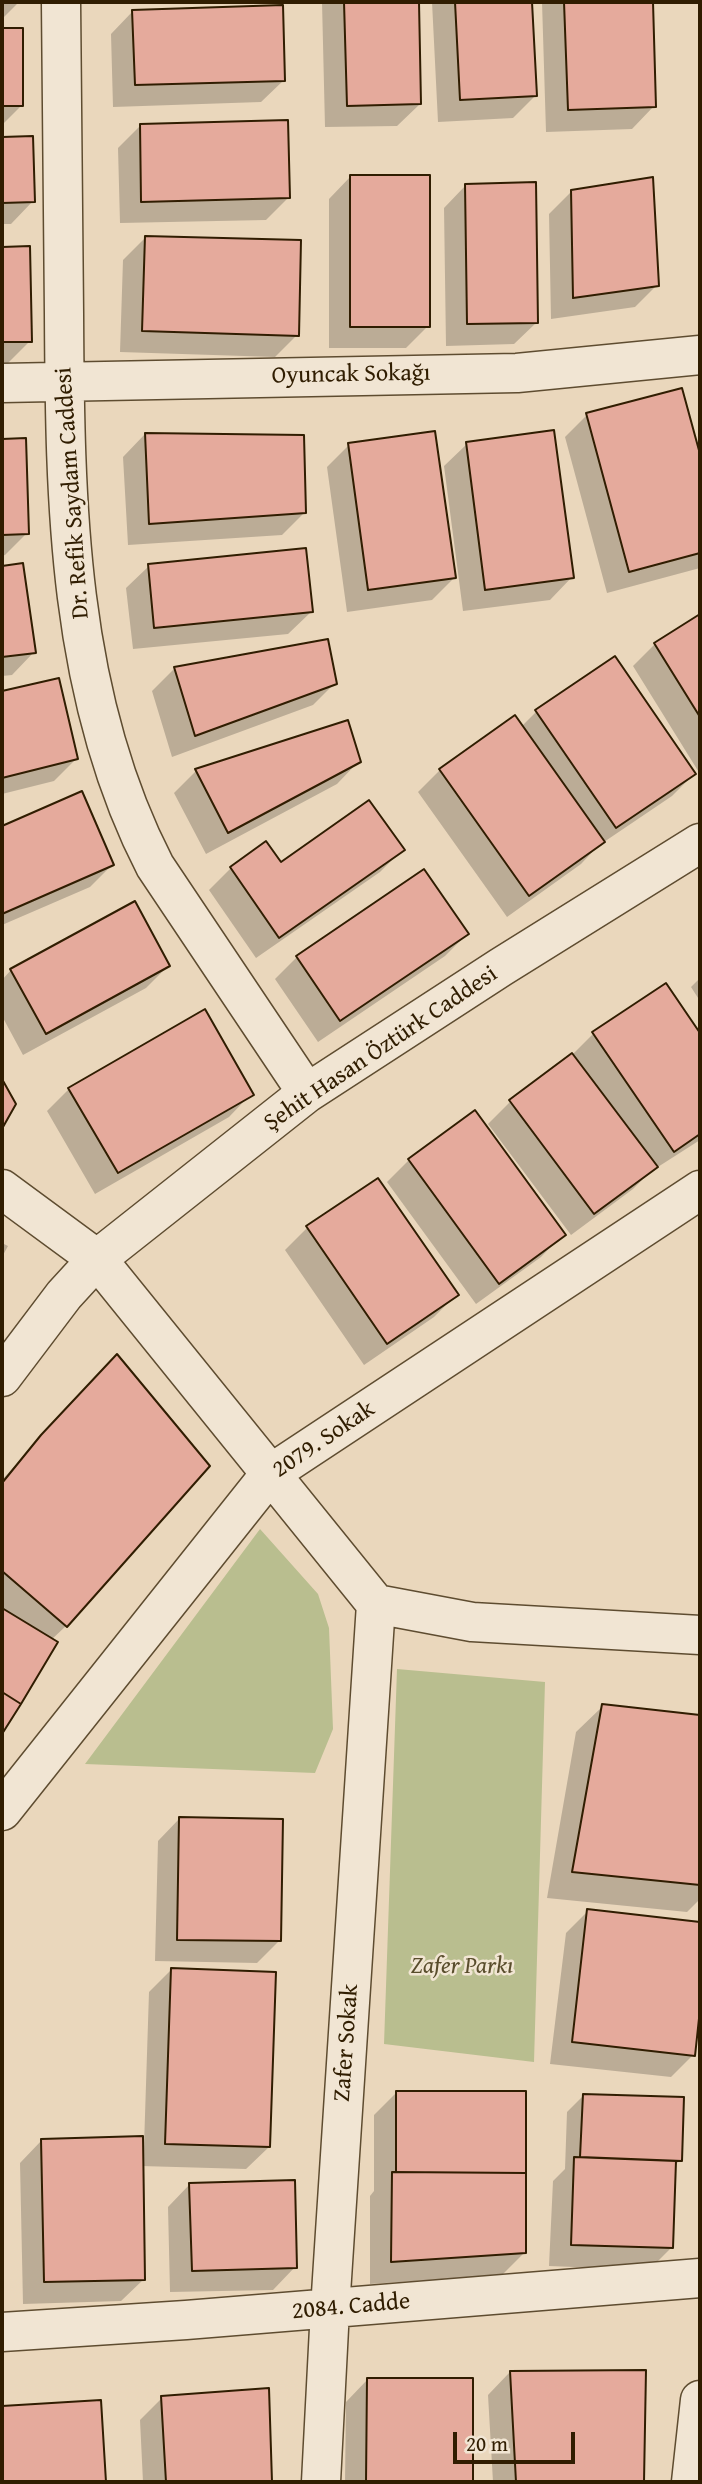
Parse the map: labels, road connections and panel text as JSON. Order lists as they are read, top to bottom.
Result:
{
  "streets": {
    "street": [
      "Oyuncak Sokağı",
      "Dr. Refik Saydam Caddesi",
      "Şehit Hasan Öztürk Caddesi",
      "2079. Sokak",
      "Zafer Sokak",
      "2084. Cadde"
    ]
  },
  "crossings": [
    ["Oyuncak Sokağı", "Dr. Refik Saydam Caddesi"],
    ["Dr. Refik Saydam Caddesi", "Şehit Hasan Öztürk Caddesi"],
    ["Zafer Sokak", "2084. Cadde"]
  ],
  "parks": ["Zafer Parkı"],
  "scale_bar": "20 m"
}
